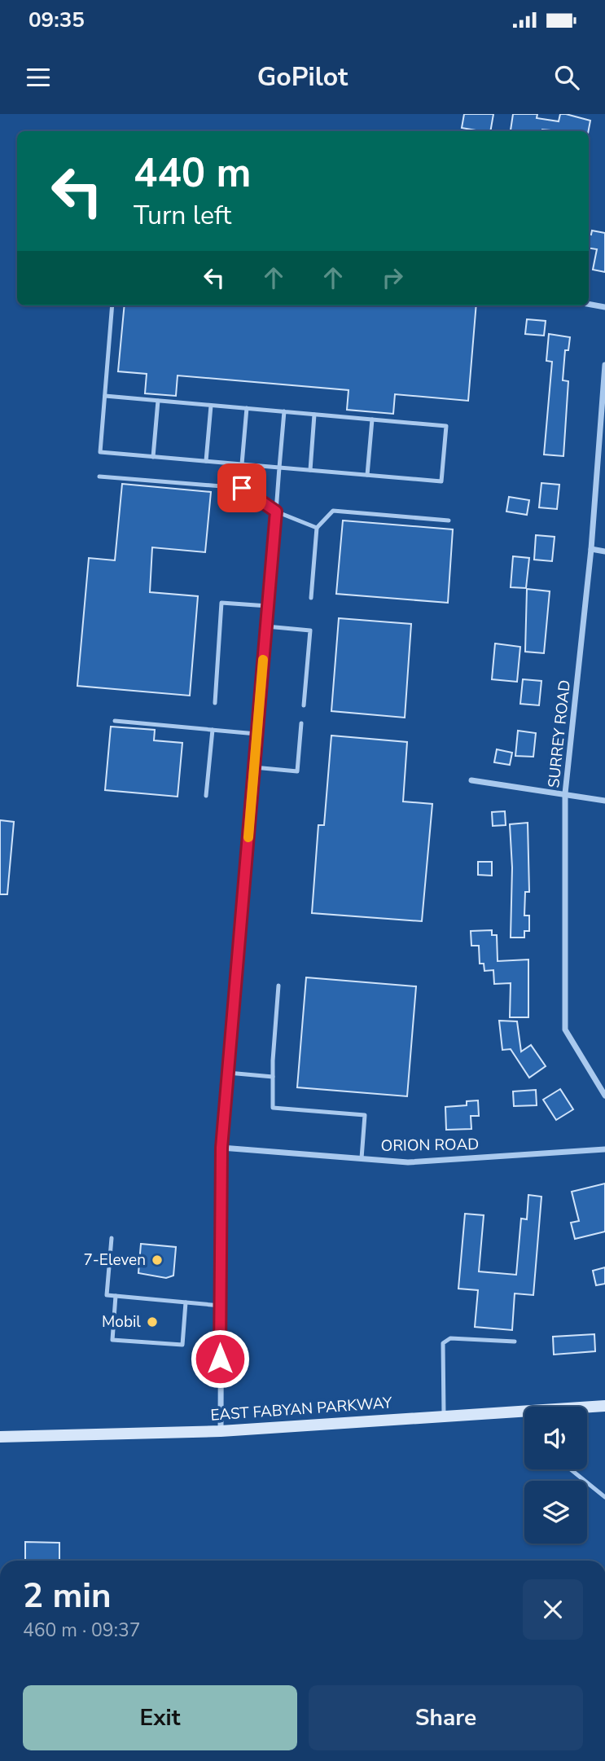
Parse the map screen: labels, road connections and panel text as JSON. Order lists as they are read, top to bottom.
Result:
{
  "streets": {
    "main road": ["EAST FABYAN PARKWAY"],
    "street": ["SURREY ROAD", "ORION ROAD"]
  },
  "places": ["7-Eleven", "Mobil"],
  "page": {
    "status": "09:35",
    "header": "GoPilot",
    "turn": ["440 m", "Turn left"],
    "heading": ["2 min", "460 m · 09:37"],
    "buttons": ["Exit", "Share"]
  }
}
